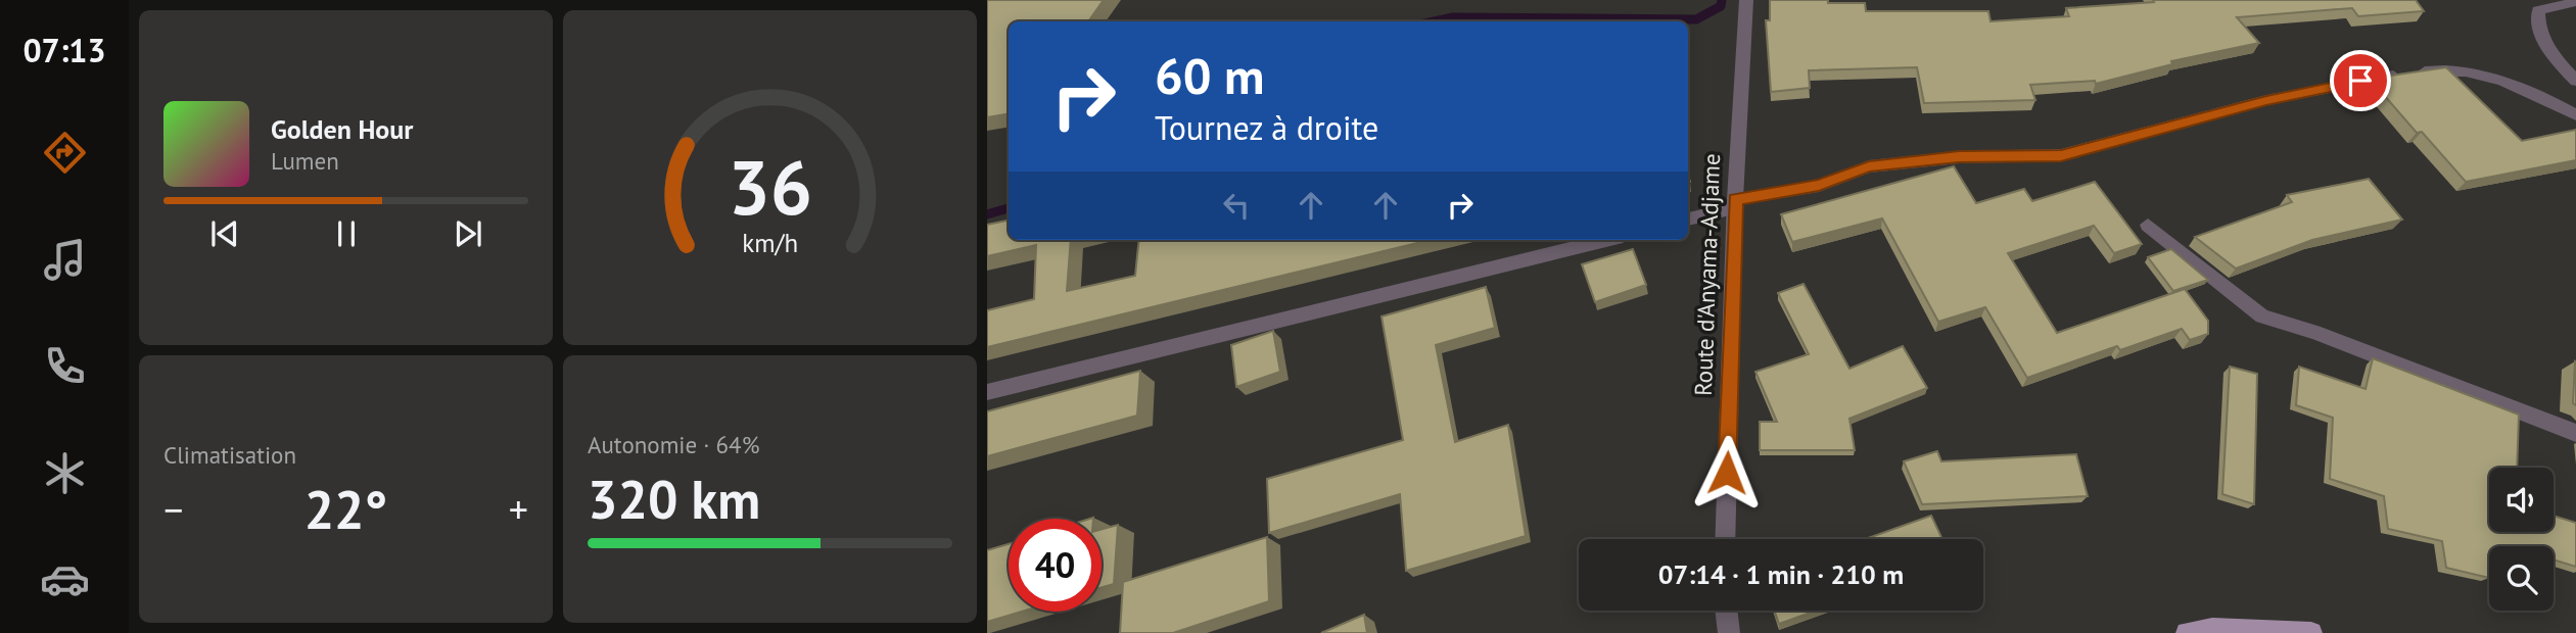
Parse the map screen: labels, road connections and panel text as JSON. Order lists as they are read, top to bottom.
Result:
{
  "streets": {
    "street": ["Route d'Anyama-Adjame"]
  },
  "page": {
    "tabs": "07:13",
    "turn": ["60 m", "Tournez à droite"],
    "song": ["Golden Hour", "Lumen"],
    "tile": [
      "Climatisation",
      ["Autonomie · 64%", "320 km"]
    ],
    "heat": ["−", "22°", "+"],
    "limit": "40",
    "trip": "07:14 · 1 min · 210 m",
    "gauge": ["36", "km/h"]
  }
}
